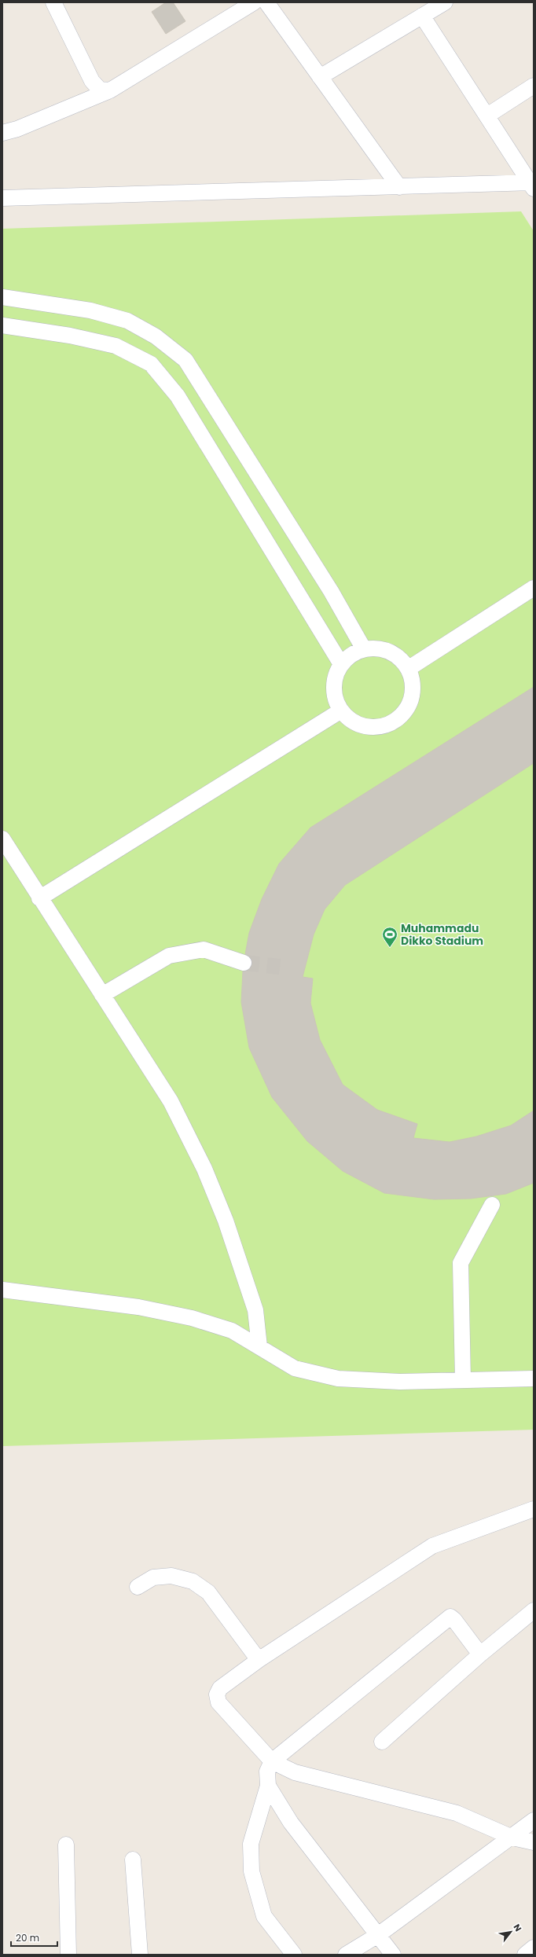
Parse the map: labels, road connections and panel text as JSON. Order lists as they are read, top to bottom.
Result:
{
  "places": {
    "sports": ["Muhammadu Dikko Stadium"]
  },
  "scale_bar": "20 m",
  "north": "top right"
}
